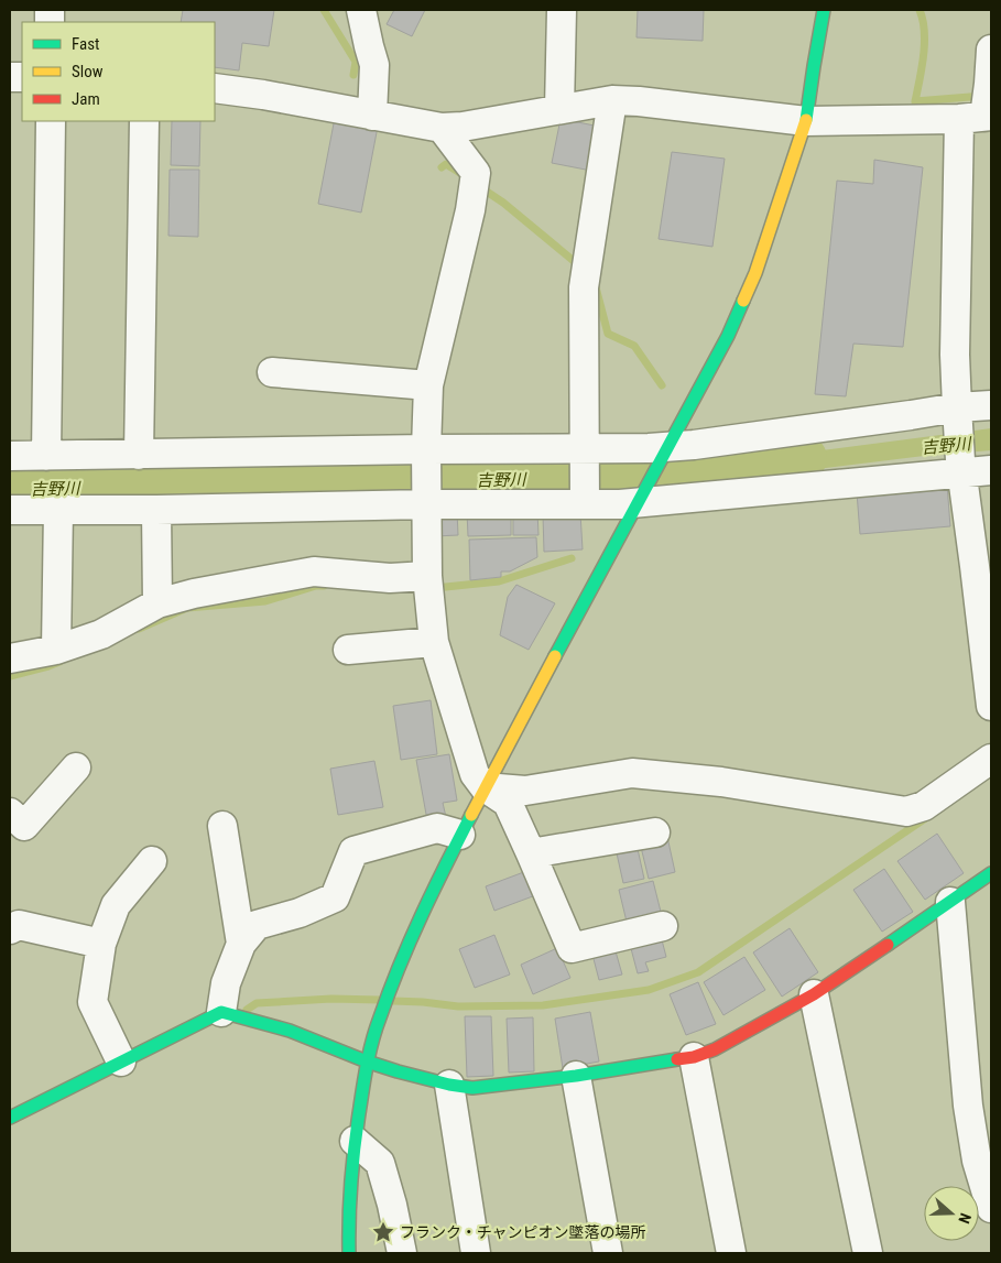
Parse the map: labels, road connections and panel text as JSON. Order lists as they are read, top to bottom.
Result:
{
  "water": ["吉野川"],
  "places": {
    "place": ["フランク・チャンピオン墜落の場所"]
  },
  "legend": ["Fast", "Slow", "Jam"],
  "north": "right"
}
